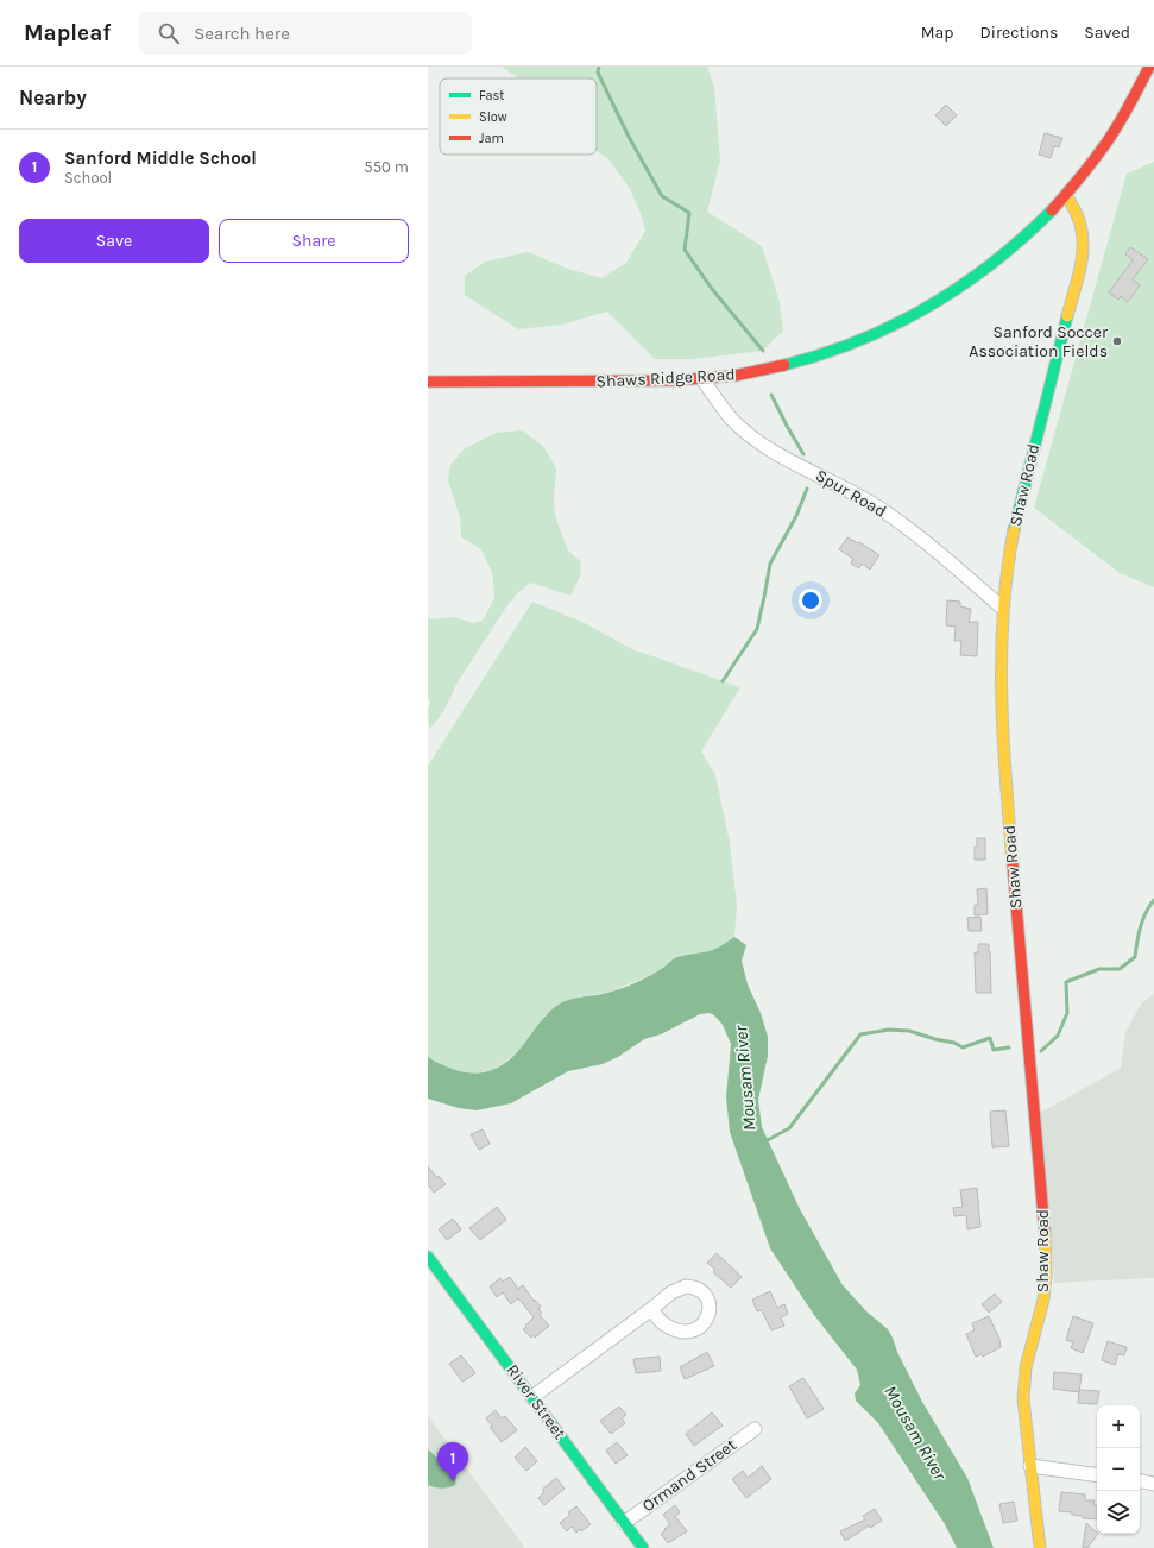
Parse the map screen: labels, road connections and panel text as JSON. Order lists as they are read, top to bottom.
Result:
{
  "streets": {
    "street": [
      "Shaws Ridge Road",
      "Shaw Road",
      "Spur Road",
      "River Street",
      "Ormand Street"
    ]
  },
  "crossings": [
    ["Shaws Ridge Road", "Shaw Road"],
    ["Shaws Ridge Road", "Spur Road"],
    ["Shaw Road", "Spur Road"],
    ["River Street", "Ormand Street"]
  ],
  "water": ["Mousam River"],
  "places": ["Sanford Soccer Association Fields"],
  "legend": ["Fast", "Slow", "Jam"],
  "page": {
    "header": "Mapleaf",
    "search": "Search here",
    "nav": ["Map", "Directions", "Saved"],
    "heading": "Nearby",
    "list": [
      {
        "mark": "1",
        "name": "Sanford Middle School",
        "note": "School",
        "value": "550 m"
      }
    ],
    "buttons": ["Save", "Share"],
    "map_buttons": ["+", "−"],
    "pins": "1"
  }
}
